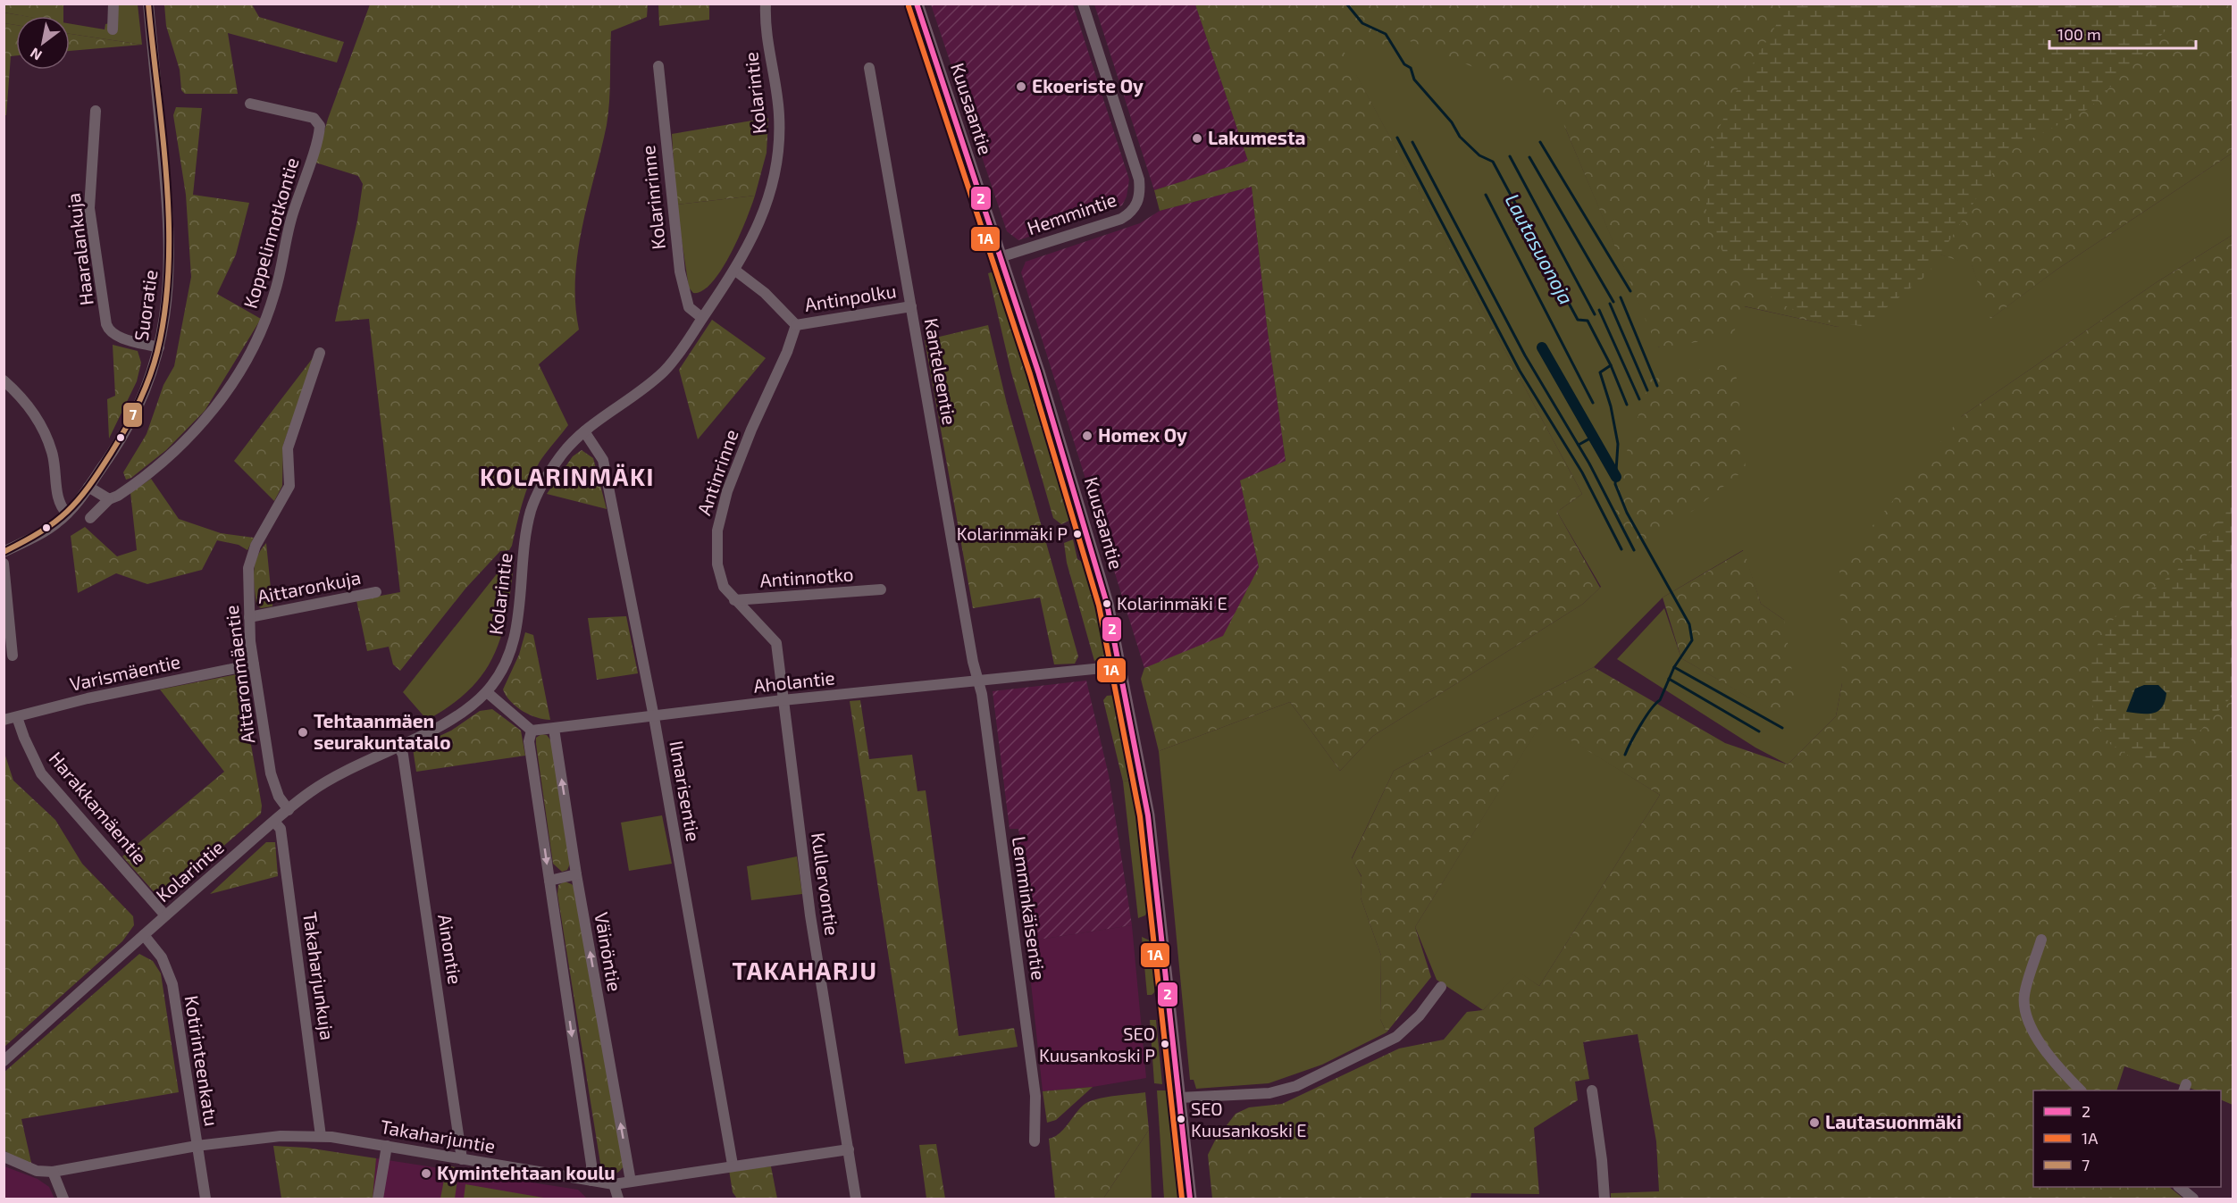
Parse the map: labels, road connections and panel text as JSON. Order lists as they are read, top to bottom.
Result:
{
  "streets": {
    "main road": ["Kuusaantie"],
    "street": [
      "Kolarintie",
      "Kolarinrinne",
      "Hemmintie",
      "Koppelinnotkontie",
      "Haaralankuja",
      "Antinpolku",
      "Suoratie",
      "Kanteleentie",
      "Antinrinne",
      "Antinnotko",
      "Aittaronkuja",
      "Varismäentie",
      "Aittaronmäentie",
      "Aholantie",
      "Ilmarisentie",
      "Harakkamäentie",
      "Kullervontie",
      "Lemminkäisentie",
      "Ainontie",
      "Väinöntie",
      "Takaharjunkuja",
      "Kotirinteenkatu",
      "Takaharjuntie"
    ]
  },
  "crossings": [
    ["Kolarintie", "Kolarinrinne"],
    ["Kolarintie", "Aittaronmäentie"],
    ["Kolarintie", "Ilmarisentie"],
    ["Kolarintie", "Harakkamäentie"],
    ["Kolarintie", "Ainontie"],
    ["Kolarintie", "Takaharjunkuja"],
    ["Kolarintie", "Kotirinteenkatu"],
    ["Kuusaantie", "Hemmintie"],
    ["Kuusaantie", "Aholantie"],
    ["Haaralankuja", "Suoratie"],
    ["Antinpolku", "Kanteleentie"],
    ["Antinpolku", "Antinrinne"],
    ["Kanteleentie", "Aholantie"],
    ["Kanteleentie", "Lemminkäisentie"],
    ["Antinrinne", "Antinnotko"],
    ["Antinrinne", "Aholantie"],
    ["Antinrinne", "Kullervontie"],
    ["Aittaronkuja", "Aittaronmäentie"],
    ["Varismäentie", "Aittaronmäentie"],
    ["Varismäentie", "Harakkamäentie"],
    ["Aholantie", "Ilmarisentie"],
    ["Aholantie", "Kullervontie"],
    ["Aholantie", "Lemminkäisentie"],
    ["Aholantie", "Väinöntie"],
    ["Ilmarisentie", "Takaharjuntie"],
    ["Kullervontie", "Takaharjuntie"],
    ["Ainontie", "Takaharjuntie"],
    ["Väinöntie", "Takaharjuntie"],
    ["Takaharjunkuja", "Takaharjuntie"],
    ["Kotirinteenkatu", "Takaharjuntie"]
  ],
  "districts": ["KOLARINMÄKI", "TAKAHARJU"],
  "water": ["Lautasuonoja"],
  "places": [
    "Ekoeriste Oy",
    "Lakumesta",
    "Homex Oy",
    "Kolarinmäki P",
    "Kolarinmäki E",
    "Tehtaanmäen seurakuntatalo",
    "SEO Kuusankoski P",
    "SEO Kuusankoski E",
    "Lautasuonmäki",
    "Kymintehtaan koulu"
  ],
  "lines": ["transit line 2", "transit line 7", "transit line 1A"],
  "legend": ["2", "1A", "7"],
  "scale_bar": "100 m",
  "north": "bottom left"
}
